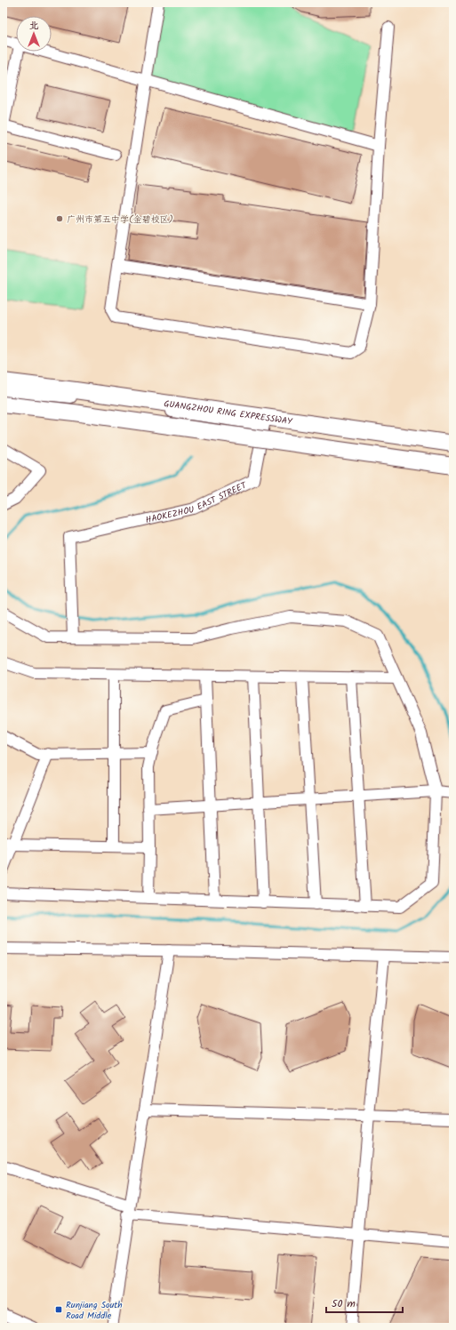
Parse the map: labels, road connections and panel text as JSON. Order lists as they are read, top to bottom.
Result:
{
  "streets": {
    "highway": ["GUANGZHOU RING EXPRESSWAY"],
    "street": ["HAOKEZHOU EAST STREET"]
  },
  "crossings": [
    ["GUANGZHOU RING EXPRESSWAY", "HAOKEZHOU EAST STREET"]
  ],
  "places": {
    "other": ["广州市第五中学(金碧校区)"],
    "transit": ["Runjiang South Road Middle"]
  },
  "scale_bar": "50 m",
  "north": "top"
}
